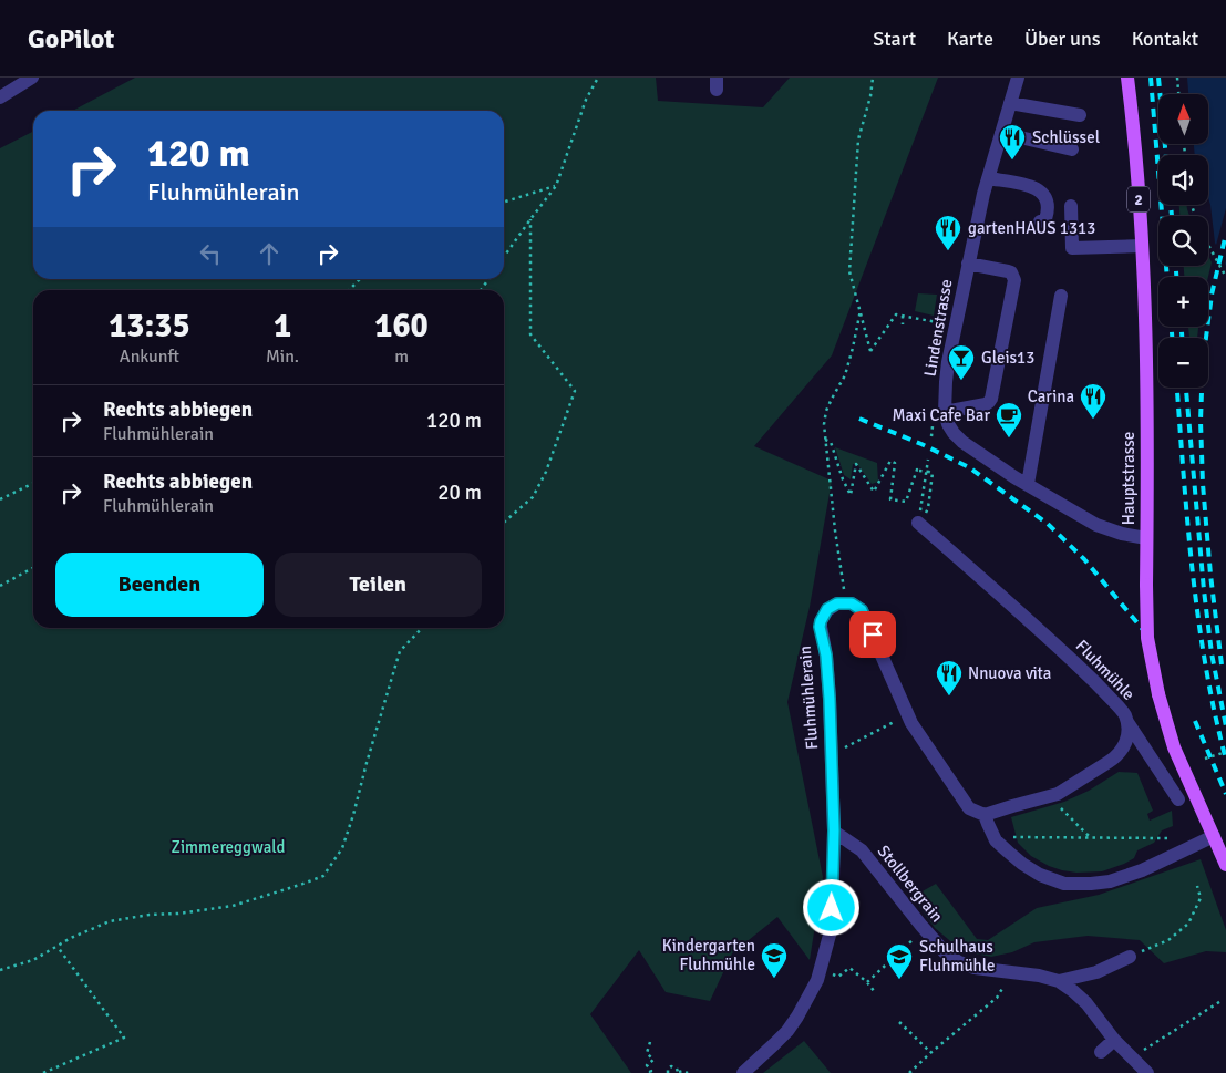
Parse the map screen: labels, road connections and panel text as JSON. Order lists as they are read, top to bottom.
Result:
{
  "streets": {
    "main road": ["2", "Hauptstrasse"],
    "street": [
      "Lindenstrasse",
      "Fluhmühle",
      "Fluhmühlerain",
      "Stollbergrain"
    ]
  },
  "crossings": [
    ["Lindenstrasse", "Hauptstrasse"],
    ["Fluhmühle", "Fluhmühlerain"],
    ["Fluhmühlerain", "Stollbergrain"]
  ],
  "parks": ["Zimmereggwald"],
  "places": {
    "restaurant": [
      "Schlüssel",
      "gartenHAUS 1313",
      "Carina",
      "Nnuova vita"
    ],
    "bar": ["Gleis13"],
    "cafe": ["Maxi Cafe Bar"],
    "school or university": ["Kindergarten Fluhmühle", "Schulhaus Fluhmühle"]
  },
  "north": "top",
  "page": {
    "header": "GoPilot",
    "nav": [
      "Start",
      "Karte",
      "Über uns",
      "Kontakt"
    ],
    "map_buttons": ["+", "−"],
    "turn": ["120 m", "Fluhmühlerain"],
    "eta": [
      "13:35",
      "Ankunft",
      "1",
      "Min.",
      "160",
      "m"
    ],
    "list": [
      {
        "name": "Rechts abbiegen",
        "note": "Fluhmühlerain",
        "value": "120 m"
      },
      {
        "name": "Rechts abbiegen",
        "note": "Fluhmühlerain",
        "value": "20 m"
      }
    ],
    "buttons": ["Beenden", "Teilen"]
  }
}
